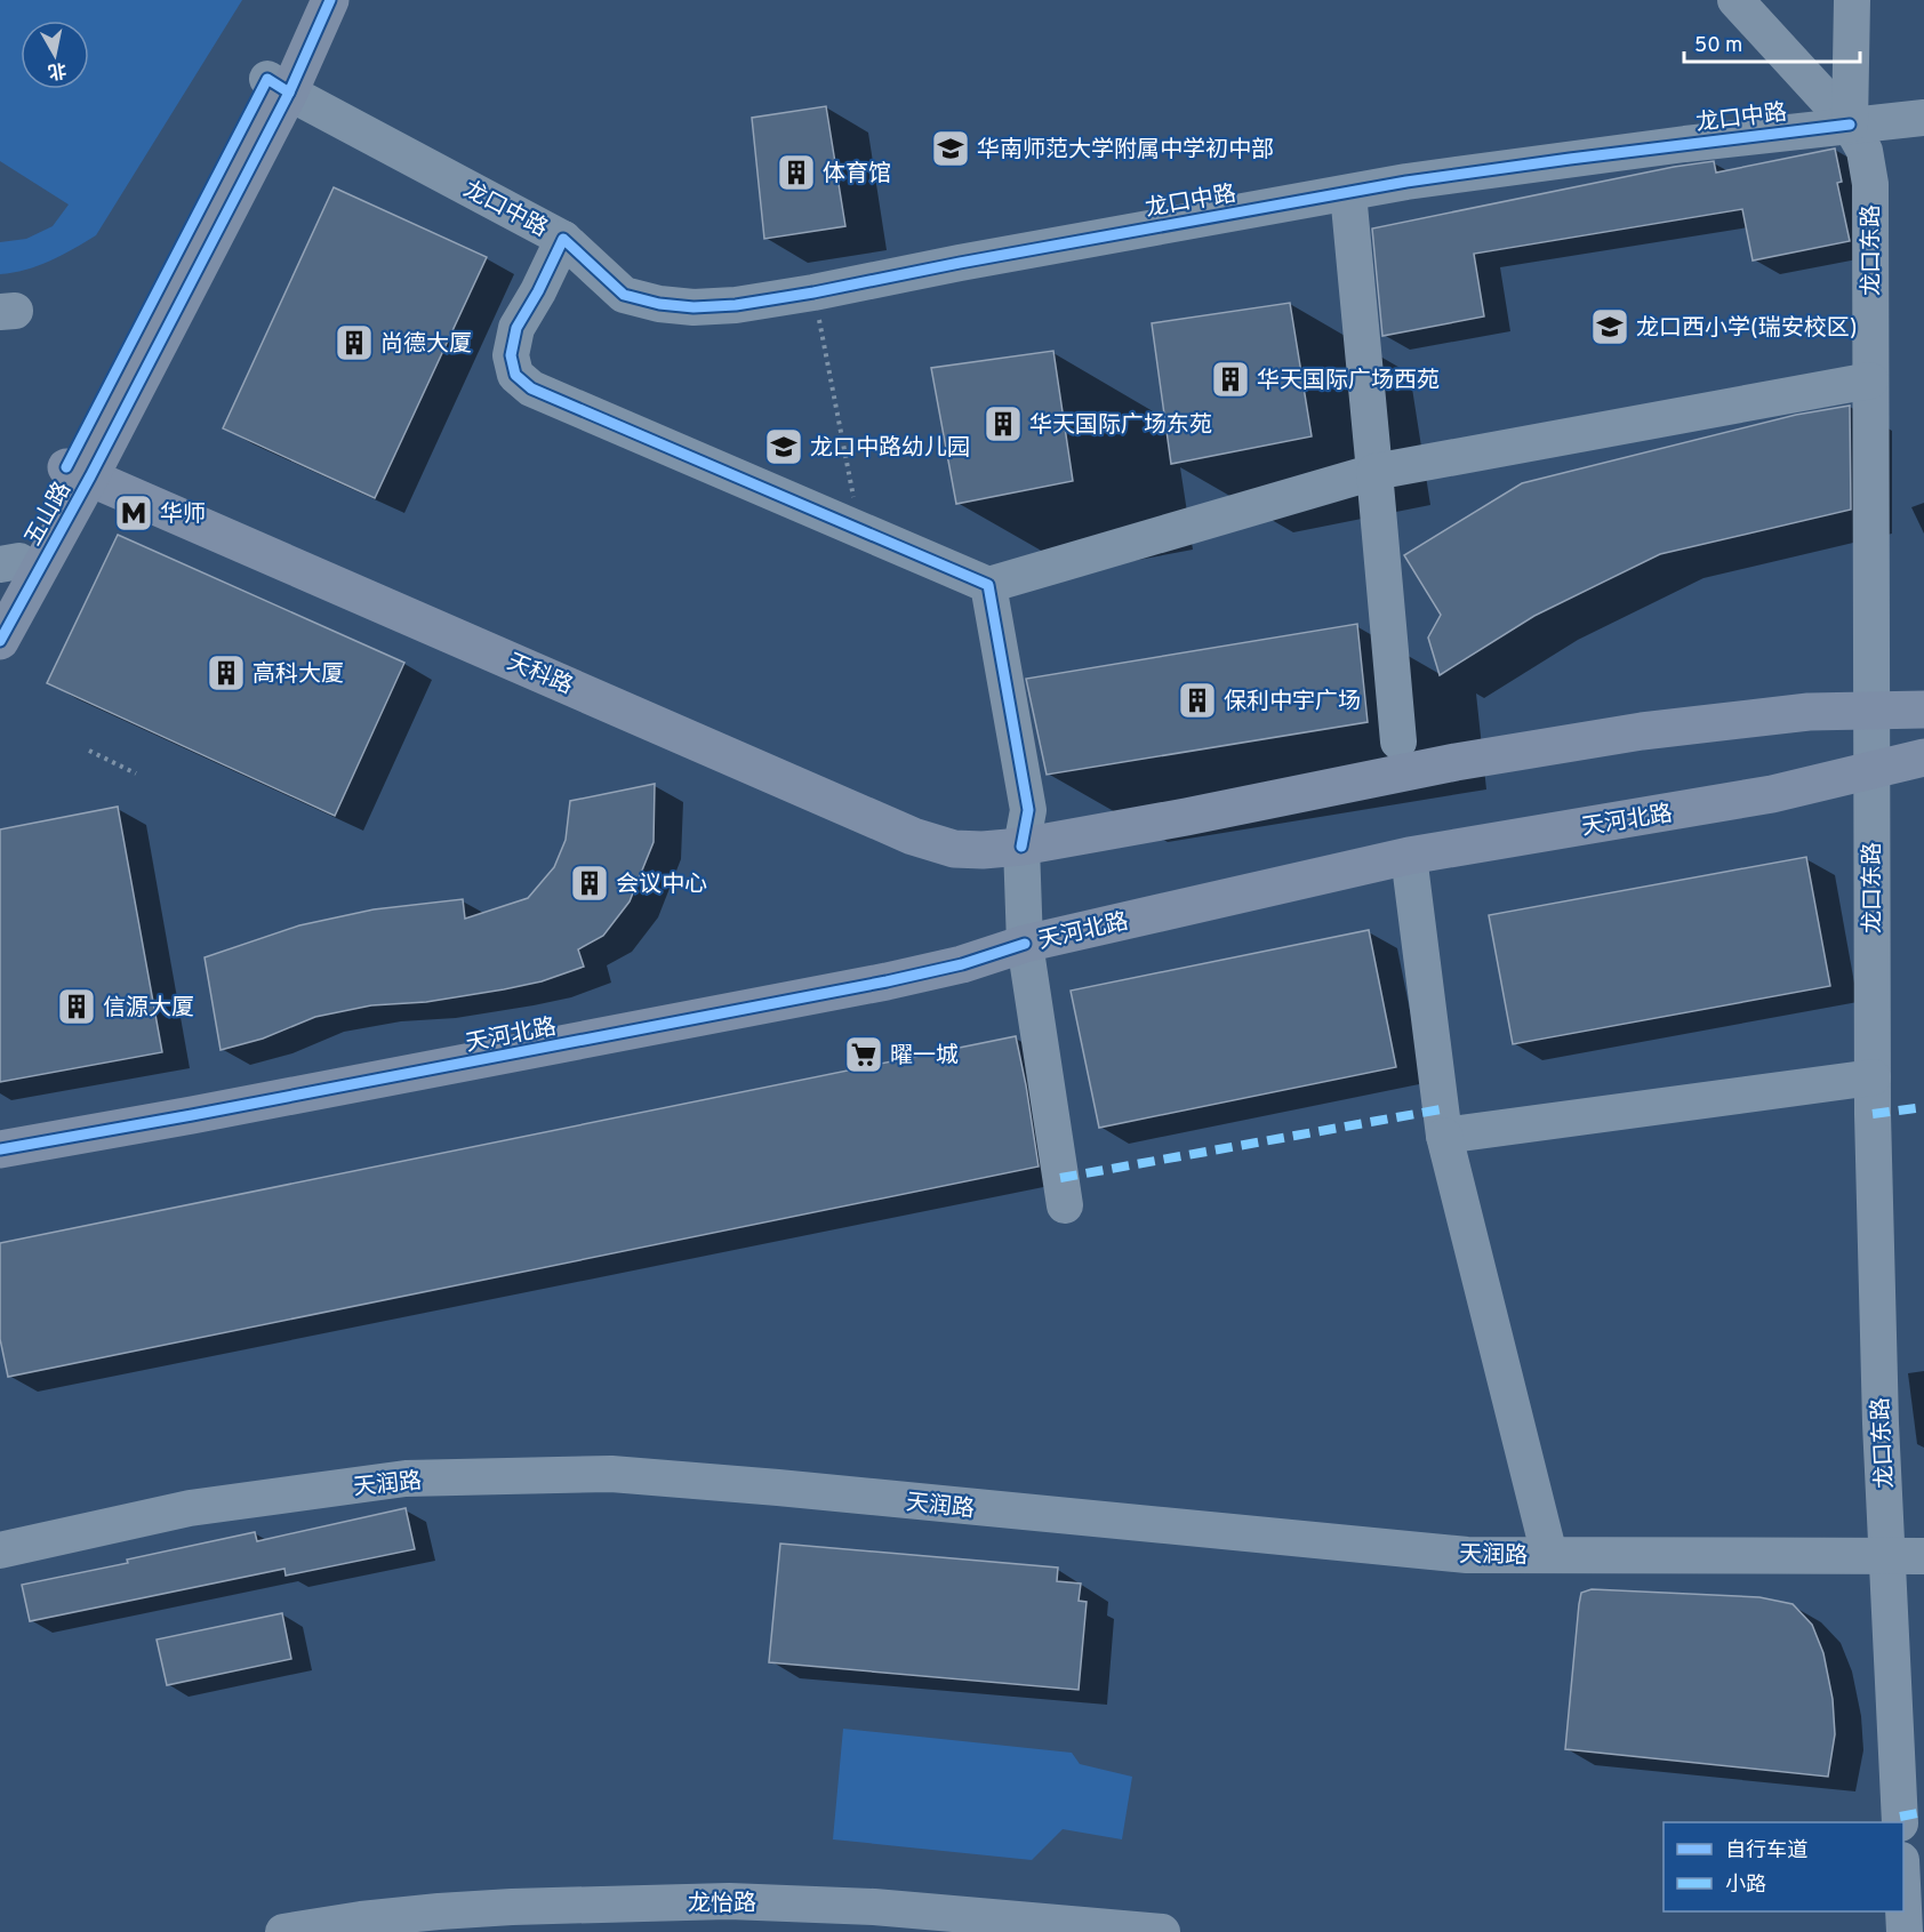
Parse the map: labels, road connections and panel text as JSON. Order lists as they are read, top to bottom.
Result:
{
  "streets": {
    "main road": ["五山路", "天科路", "天河北路"],
    "street": [
      "龙口中路",
      "龙口东路",
      "天润路",
      "龙怡路"
    ]
  },
  "crossings": [
    ["龙口中路", "龙口东路"],
    ["龙口中路", "五山路"],
    ["龙口东路", "天河北路"],
    ["龙口东路", "天润路"],
    ["五山路", "天科路"]
  ],
  "places": {
    "school or university": ["华南师范大学附属中学初中部", "龙口西小学(瑞安校区)", "龙口中路幼儿园"],
    "building": [
      "体育馆",
      "尚德大厦",
      "华天国际广场西苑",
      "华天国际广场东苑",
      "高科大厦",
      "保利中宇广场",
      "会议中心",
      "信源大厦"
    ],
    "metro station": ["华师"],
    "supermarket": ["曜一城"]
  },
  "legend": ["自行车道", "小路"],
  "scale_bar": "50 m",
  "north": "bottom"
}
